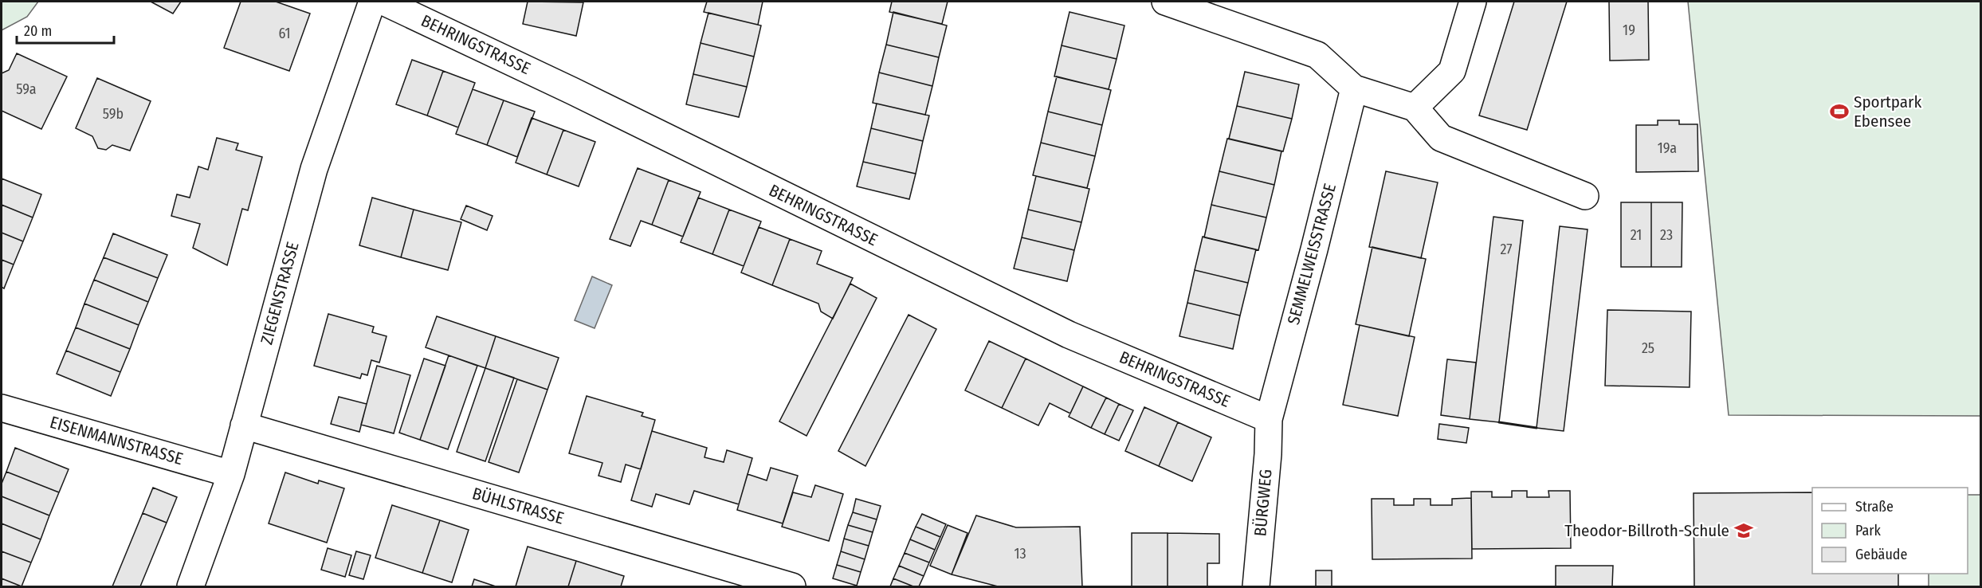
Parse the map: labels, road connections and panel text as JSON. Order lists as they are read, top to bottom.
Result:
{
  "streets": {
    "street": [
      "BEHRINGSTRASSE",
      "SEMMELWEISSTRASSE",
      "ZIEGENSTRASSE",
      "EISENMANNSTRASSE",
      "BÜRGWEG",
      "BÜHLSTRASSE"
    ]
  },
  "crossings": [
    ["BEHRINGSTRASSE", "SEMMELWEISSTRASSE"],
    ["BEHRINGSTRASSE", "BÜRGWEG"],
    ["SEMMELWEISSTRASSE", "BÜRGWEG"],
    ["ZIEGENSTRASSE", "EISENMANNSTRASSE"],
    ["ZIEGENSTRASSE", "BÜHLSTRASSE"]
  ],
  "places": {
    "sports": ["Sportpark Ebensee"],
    "school or university": ["Theodor-Billroth-Schule"]
  },
  "house_numbers": [
    "19",
    "61",
    "59a",
    "59b",
    "19a",
    "21",
    "23",
    "27",
    "25",
    "13"
  ],
  "legend": ["Straße", "Park", "Gebäude"],
  "scale_bar": "20 m"
}
